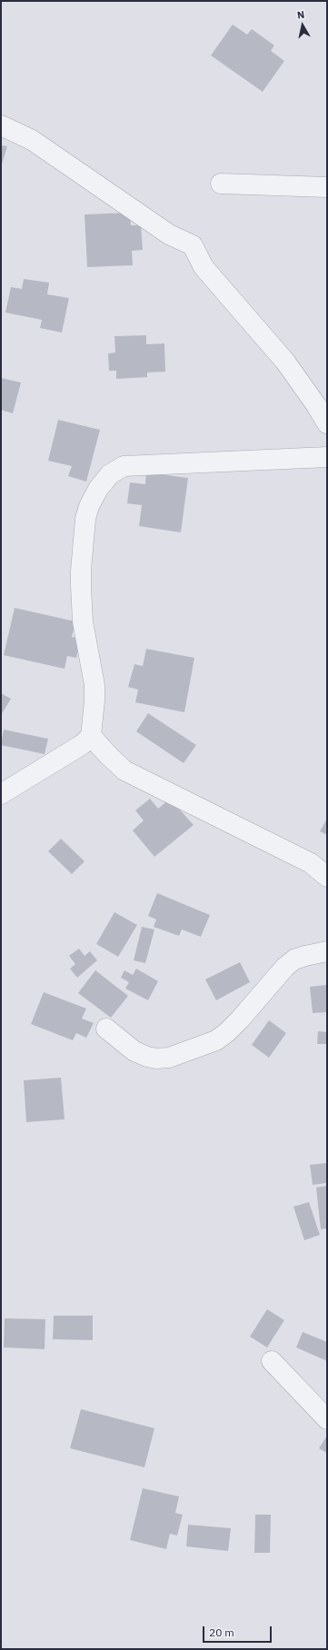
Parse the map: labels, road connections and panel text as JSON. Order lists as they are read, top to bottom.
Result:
{
  "scale_bar": "20 m",
  "north": "top"
}
